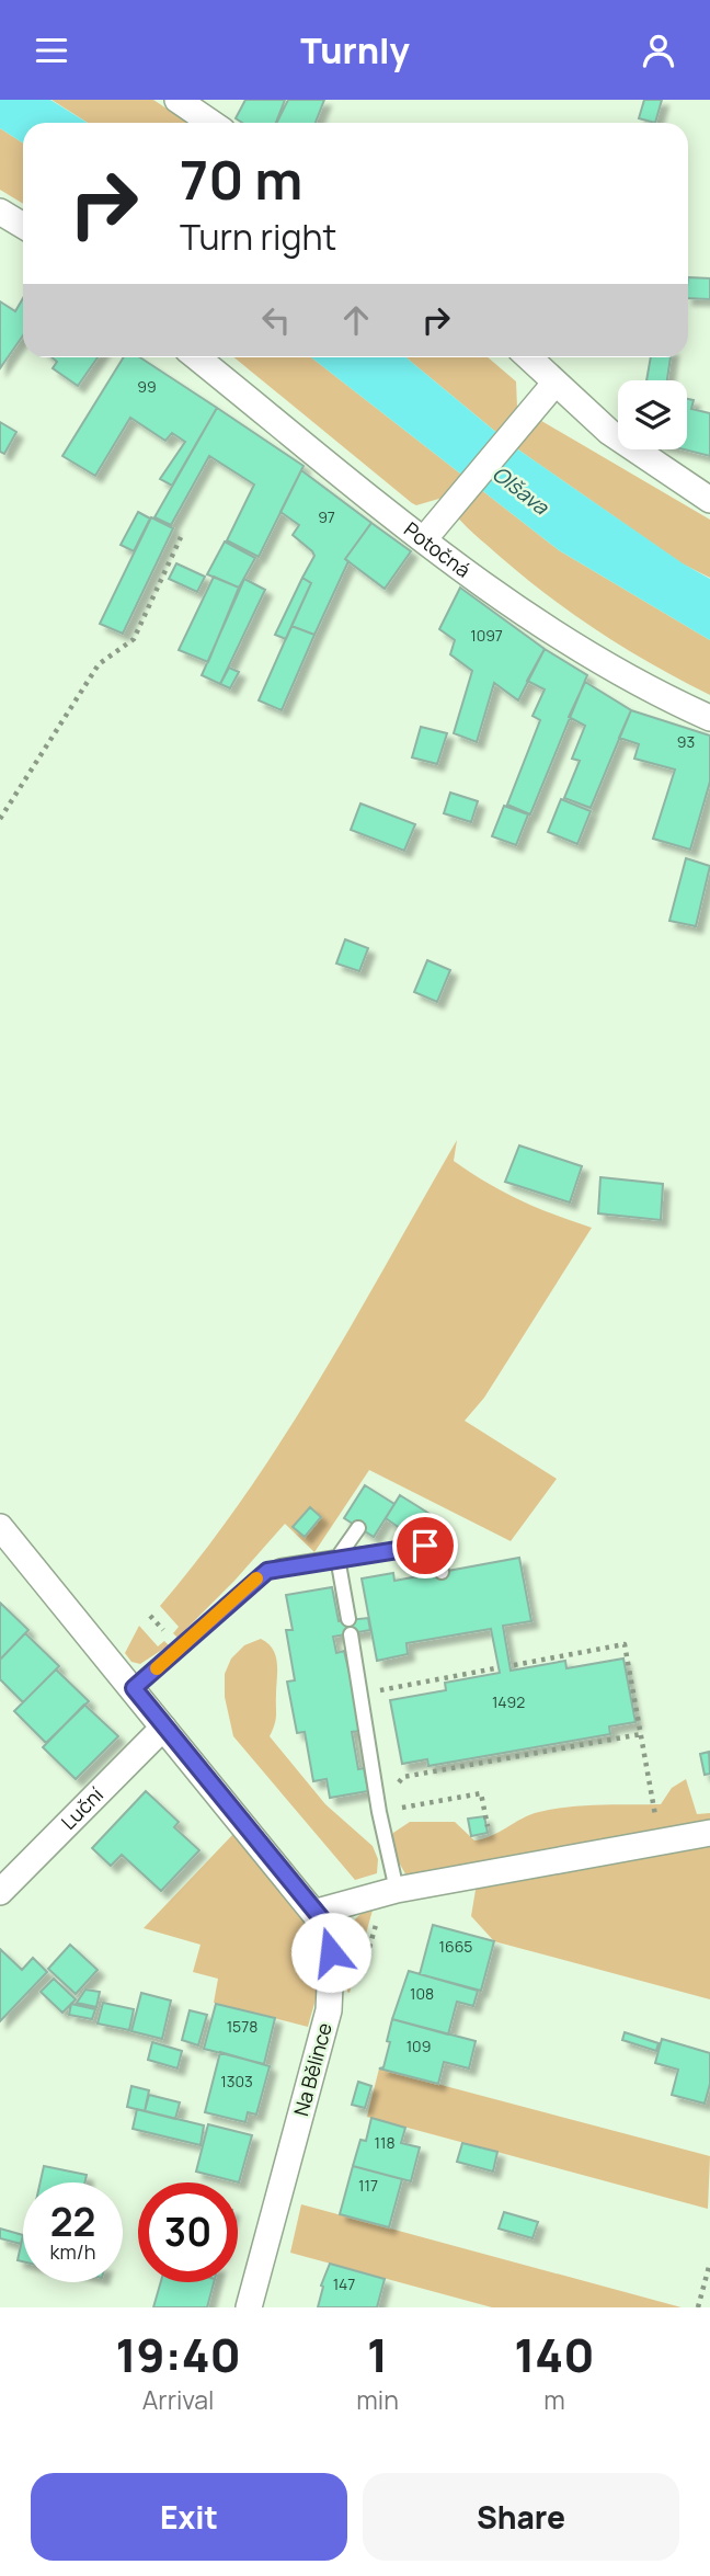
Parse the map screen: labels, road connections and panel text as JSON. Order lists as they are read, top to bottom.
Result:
{
  "streets": {
    "street": ["Potočná", "Luční", "Na Bělince"]
  },
  "crossings": [
    ["Luční", "Na Bělince"]
  ],
  "water": ["Olšava"],
  "house_numbers": [
    "99",
    "97",
    "1097",
    "93",
    "1492",
    "1665",
    "108",
    "1578",
    "109",
    "1303",
    "118",
    "117",
    "147"
  ],
  "page": {
    "header": "Turnly",
    "turn": ["70 m", "Turn right"],
    "speed": "22 km/h",
    "limit": "30",
    "eta": [
      "19:40",
      "Arrival",
      "1",
      "min",
      "140",
      "m"
    ],
    "buttons": ["Exit", "Share"]
  }
}
